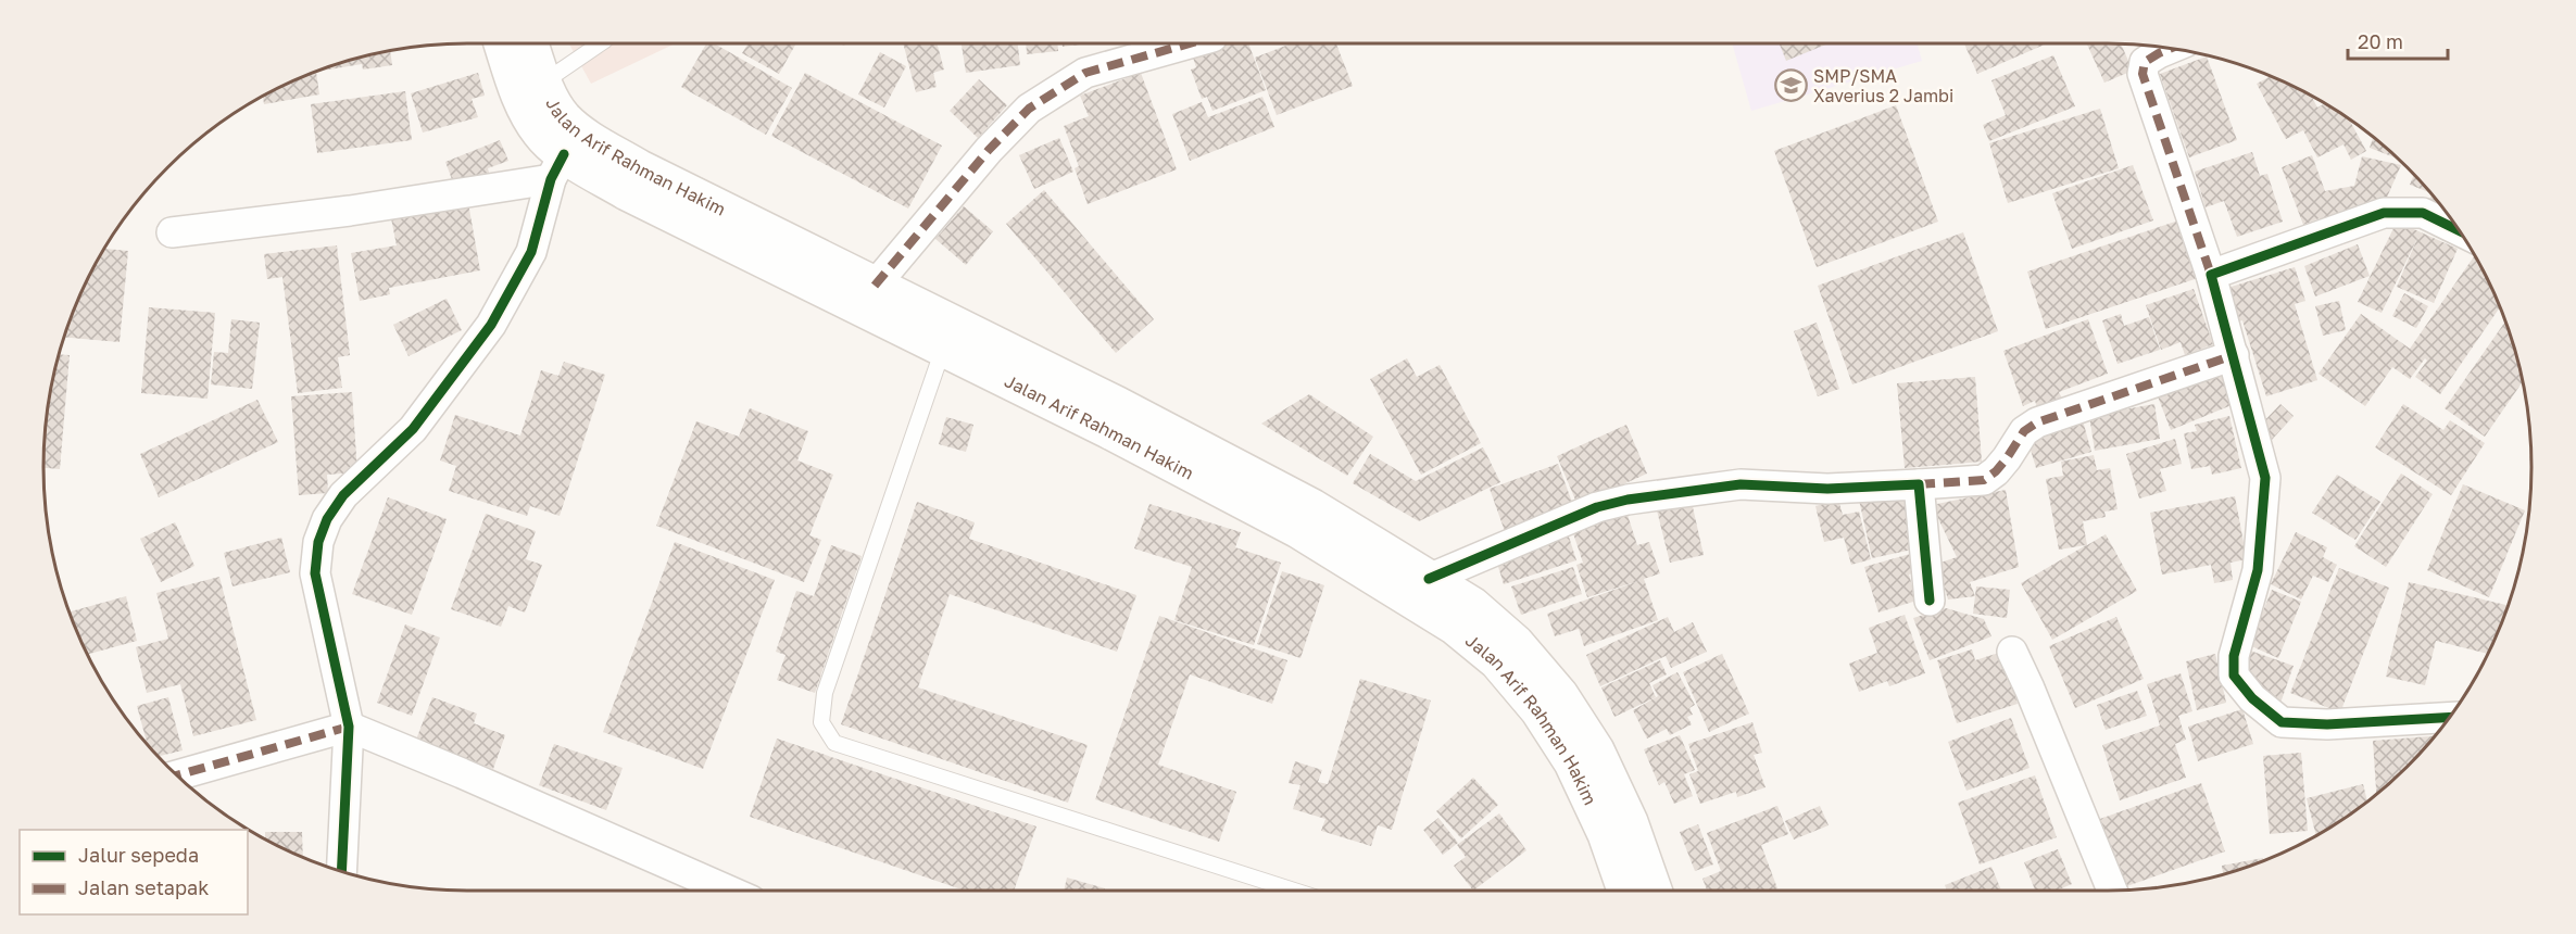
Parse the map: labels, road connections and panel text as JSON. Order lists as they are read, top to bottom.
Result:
{
  "streets": {
    "main road": ["Jalan Arif Rahman Hakim"]
  },
  "places": {
    "school or university": ["SMP/SMA Xaverius 2 Jambi"]
  },
  "legend": ["Jalur sepeda", "Jalan setapak"],
  "scale_bar": "20 m"
}
